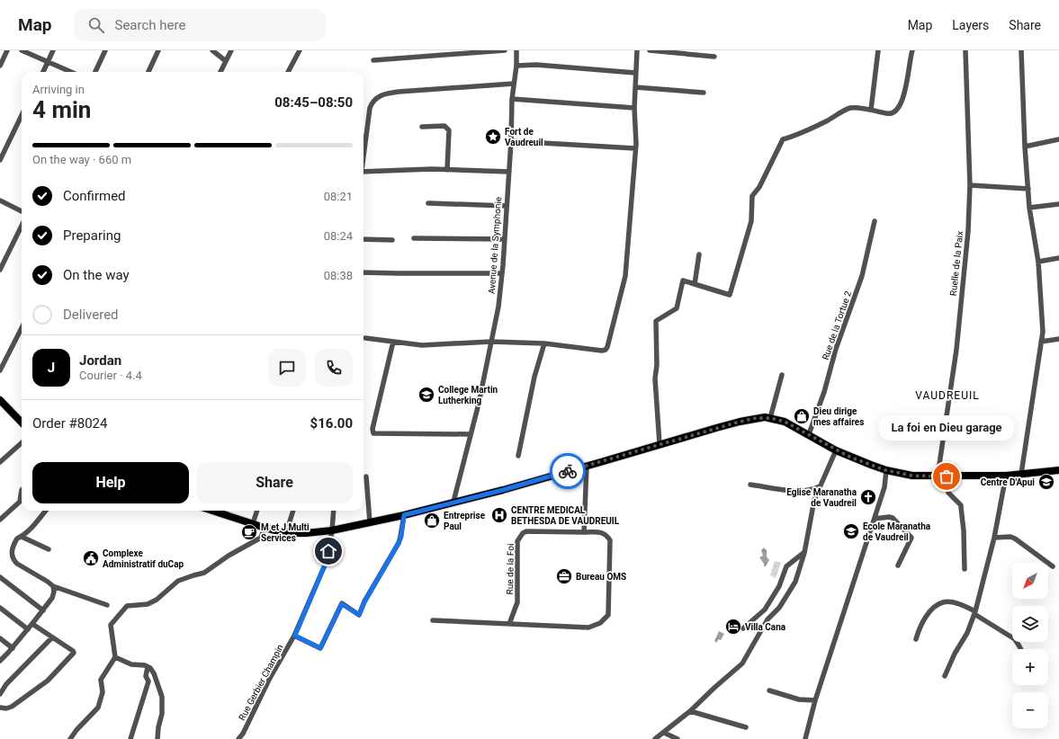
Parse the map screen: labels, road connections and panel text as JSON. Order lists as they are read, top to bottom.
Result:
{
  "streets": {
    "street": [
      "Avenue de la Symphonie",
      "Ruelle de la Paix",
      "Rue de la Tortue 2",
      "Rue de la Foi",
      "Rue Gerbier Champin"
    ]
  },
  "districts": ["VAUDREUIL"],
  "places": {
    "place": ["Fort de Vaudreuil"],
    "school or university": ["College Martin Lutherking", "Centre D'Apui", "Ecole Maranatha de Vaudreil"],
    "shop": ["Dieu dirige mes affaires", "Entreprise Paul"],
    "other": ["La foi en Dieu garage"],
    "church": ["Eglise Maranatha de Vaudreil"],
    "hospital": ["CENTRE MEDICAL BETHESDA DE VAUDREUIL"],
    "cafe": ["M et J Multi Services"],
    "public building": ["Complexe Administratif duCap"],
    "office": ["Bureau OMS"],
    "hotel": ["Villa Cana"]
  },
  "north": "bottom left",
  "page": {
    "header": "Map",
    "search": "Search here",
    "nav": ["Map", "Layers", "Share"],
    "heading": ["4 min", "Arriving in", "08:45–08:50"],
    "panel": [
      "Jordan",
      "Courier · 4.4",
      "Order #8024",
      "$16.00"
    ],
    "bar": "On the way · 660 m",
    "list": [
      ["Confirmed", "08:21"],
      ["Preparing", "08:24"],
      ["On the way", "08:38"],
      "Delivered"
    ],
    "round": "J",
    "bubble": "La foi en Dieu garage",
    "buttons": ["Help", "Share"],
    "map_buttons": ["+", "−"]
  }
}
